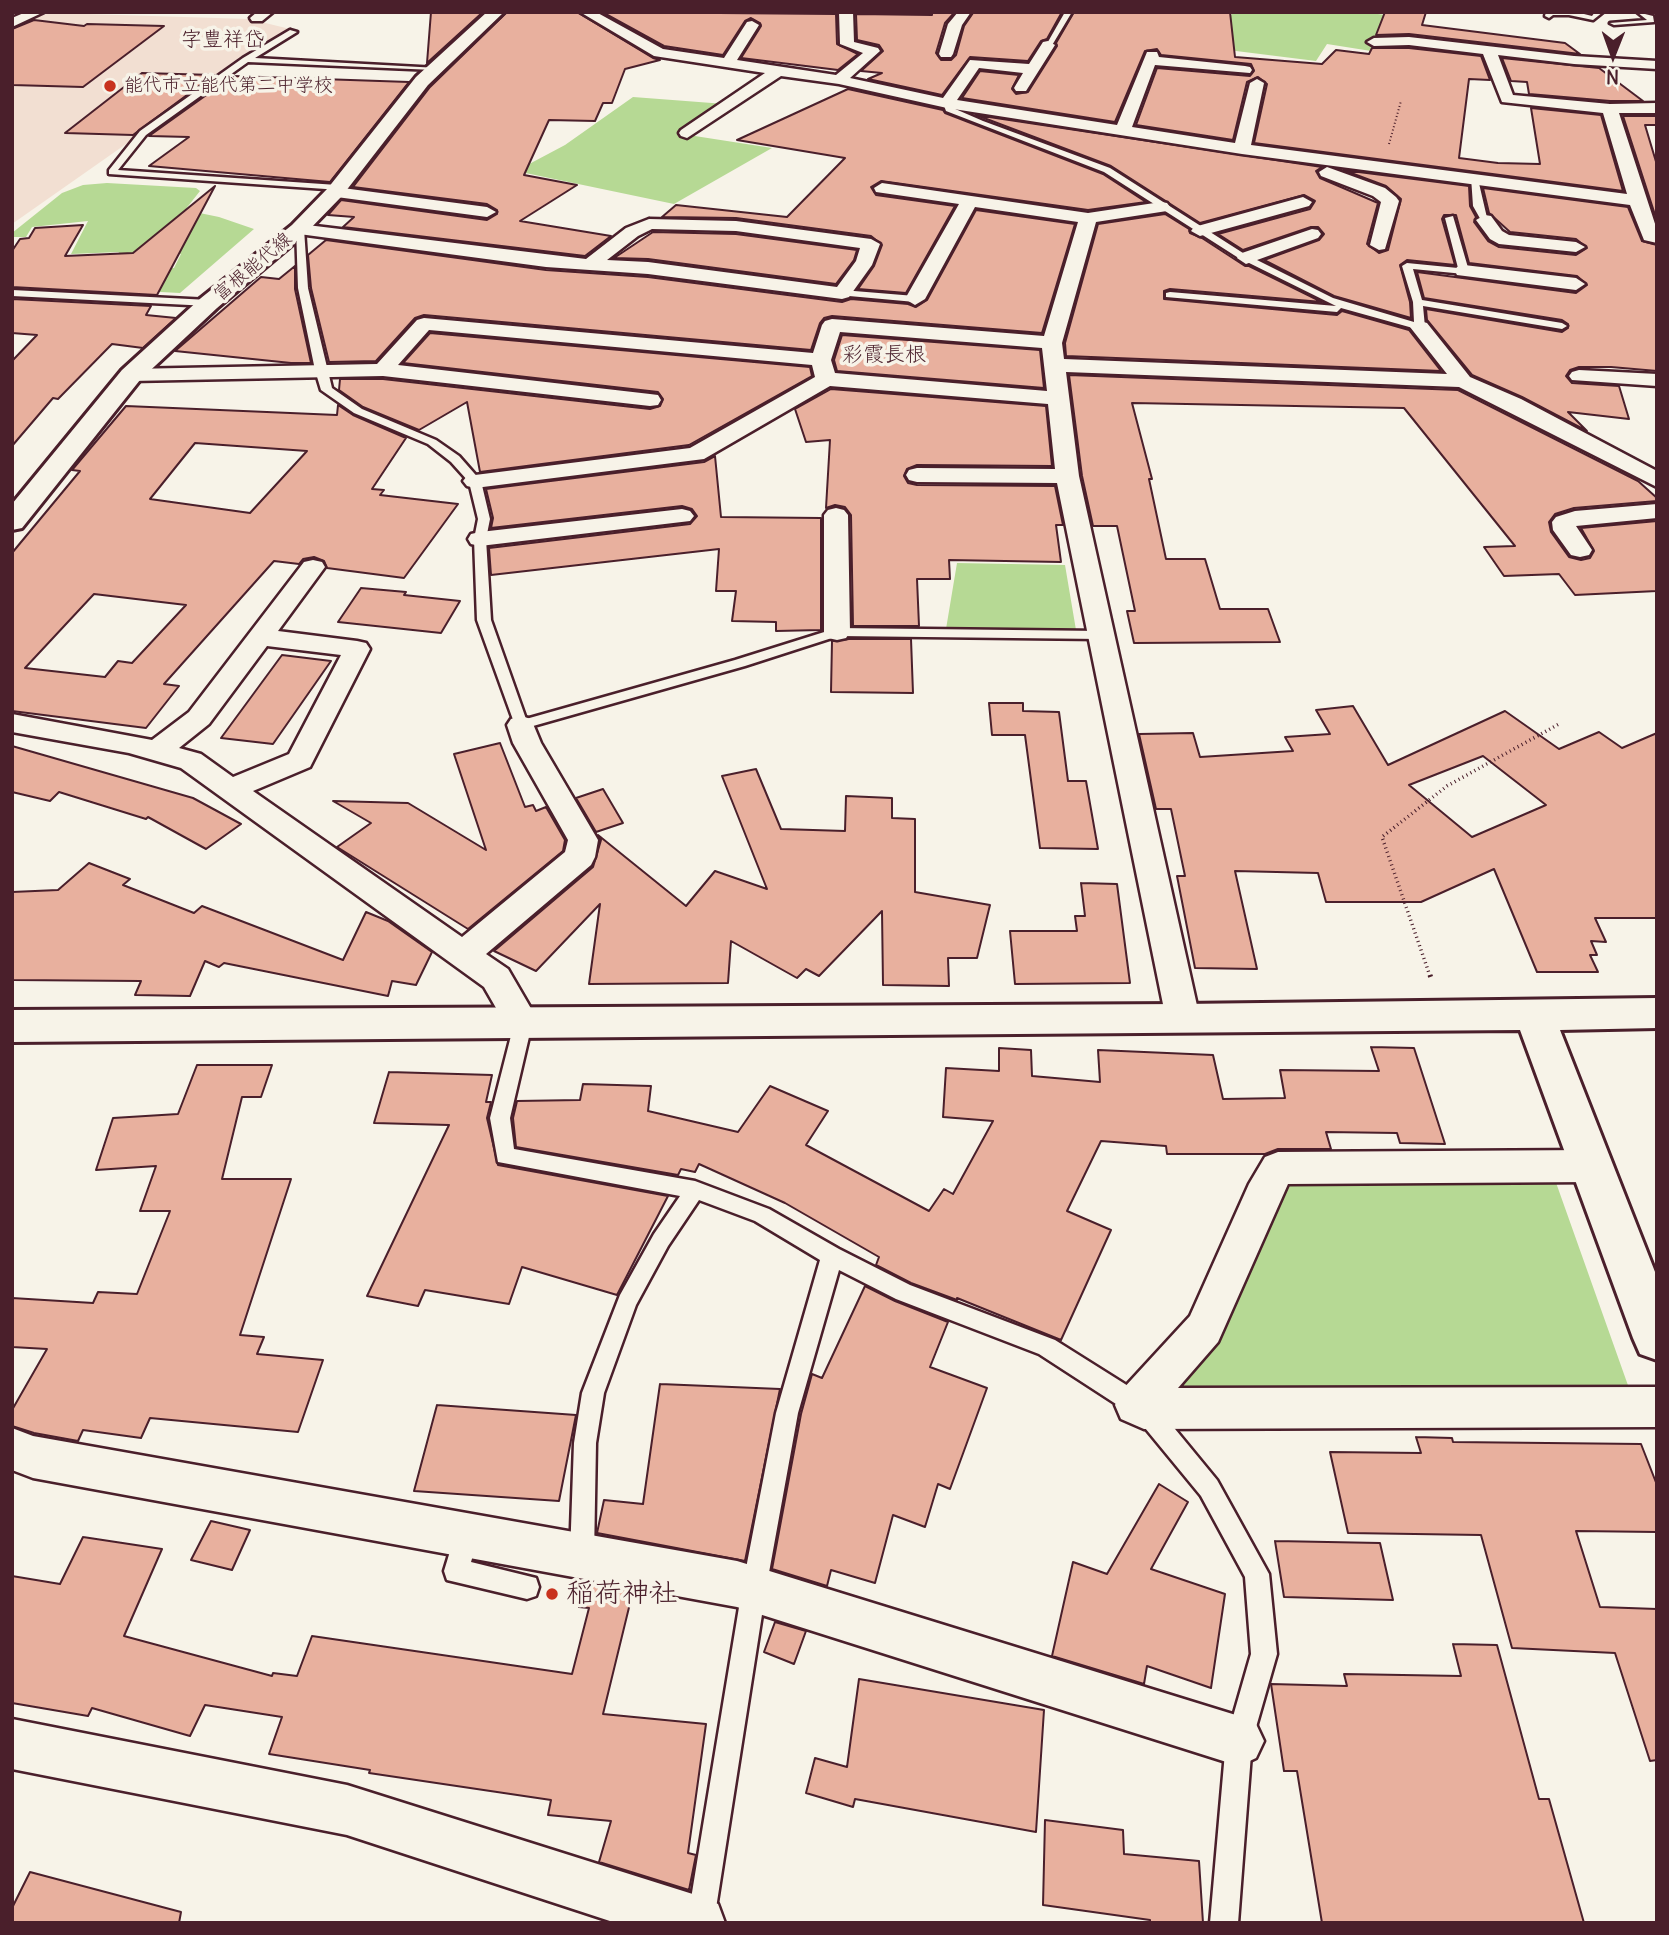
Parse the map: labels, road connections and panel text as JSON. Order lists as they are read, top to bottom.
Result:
{
  "streets": {
    "main road": ["富根能代線"]
  },
  "districts": ["字豊祥岱", "彩霞長根"],
  "places": ["能代市立能代第二中学校", "稲荷神社"],
  "north": "bottom"
}
